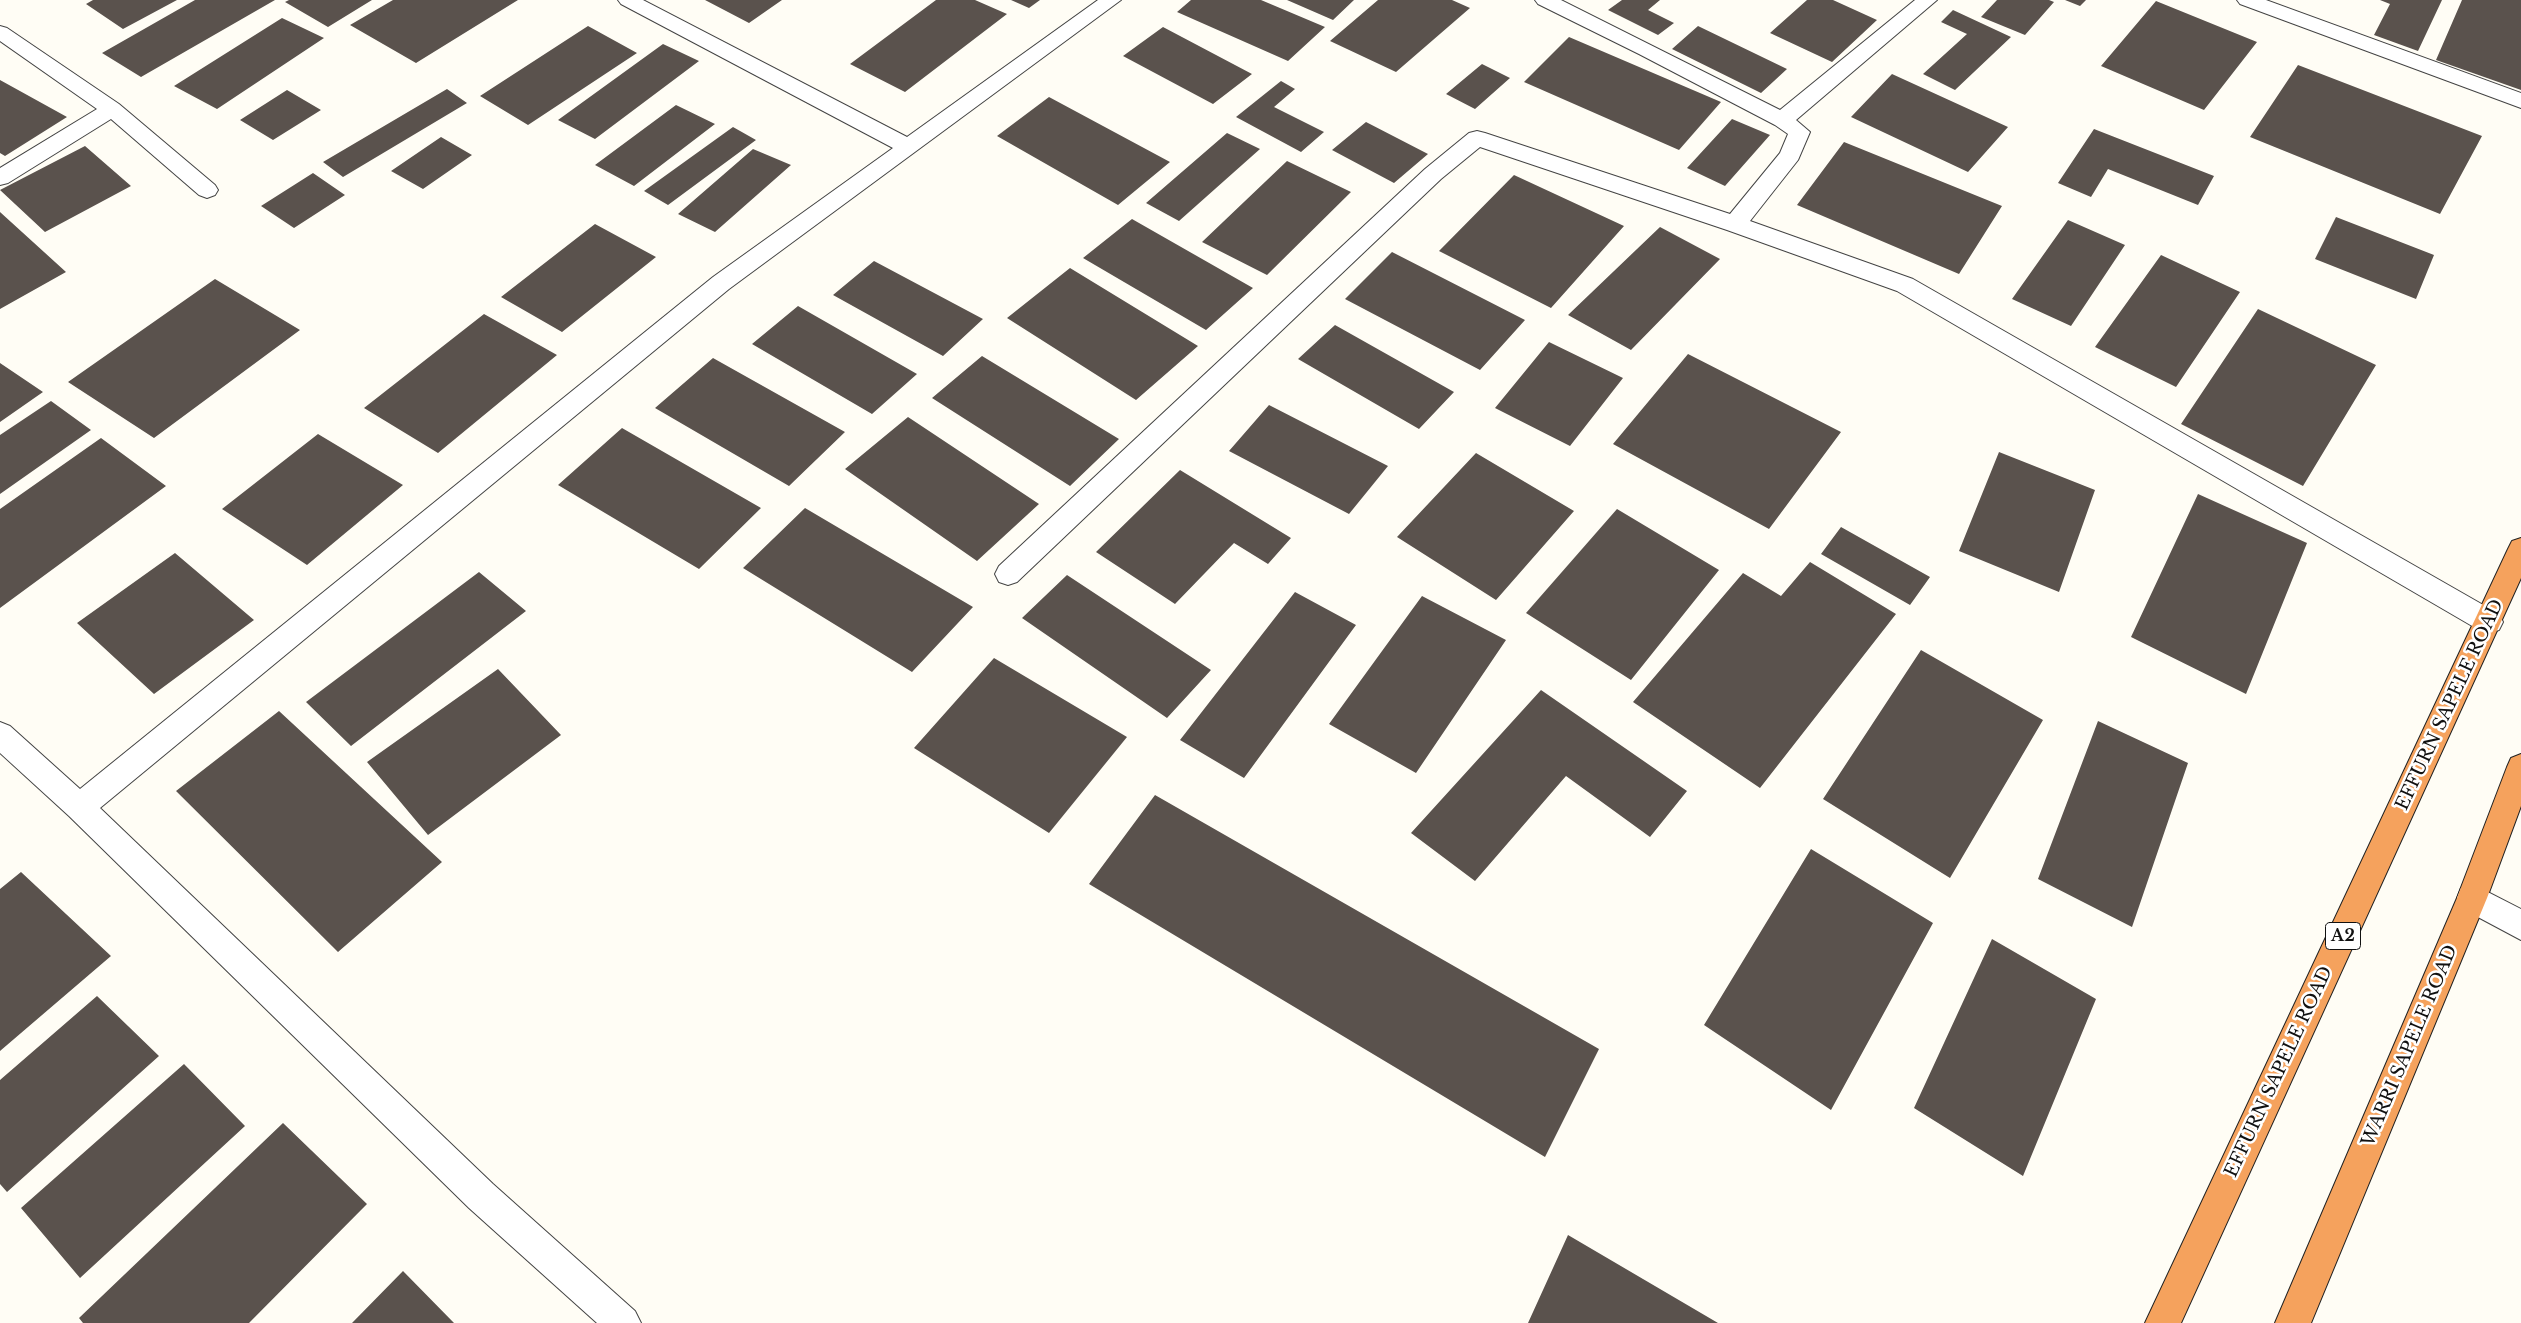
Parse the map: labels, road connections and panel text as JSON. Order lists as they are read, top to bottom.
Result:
{
  "streets": {
    "highway": ["EFFURN SAPELE ROAD", "A2", "WARRI SAPELE ROAD"]
  }
}
